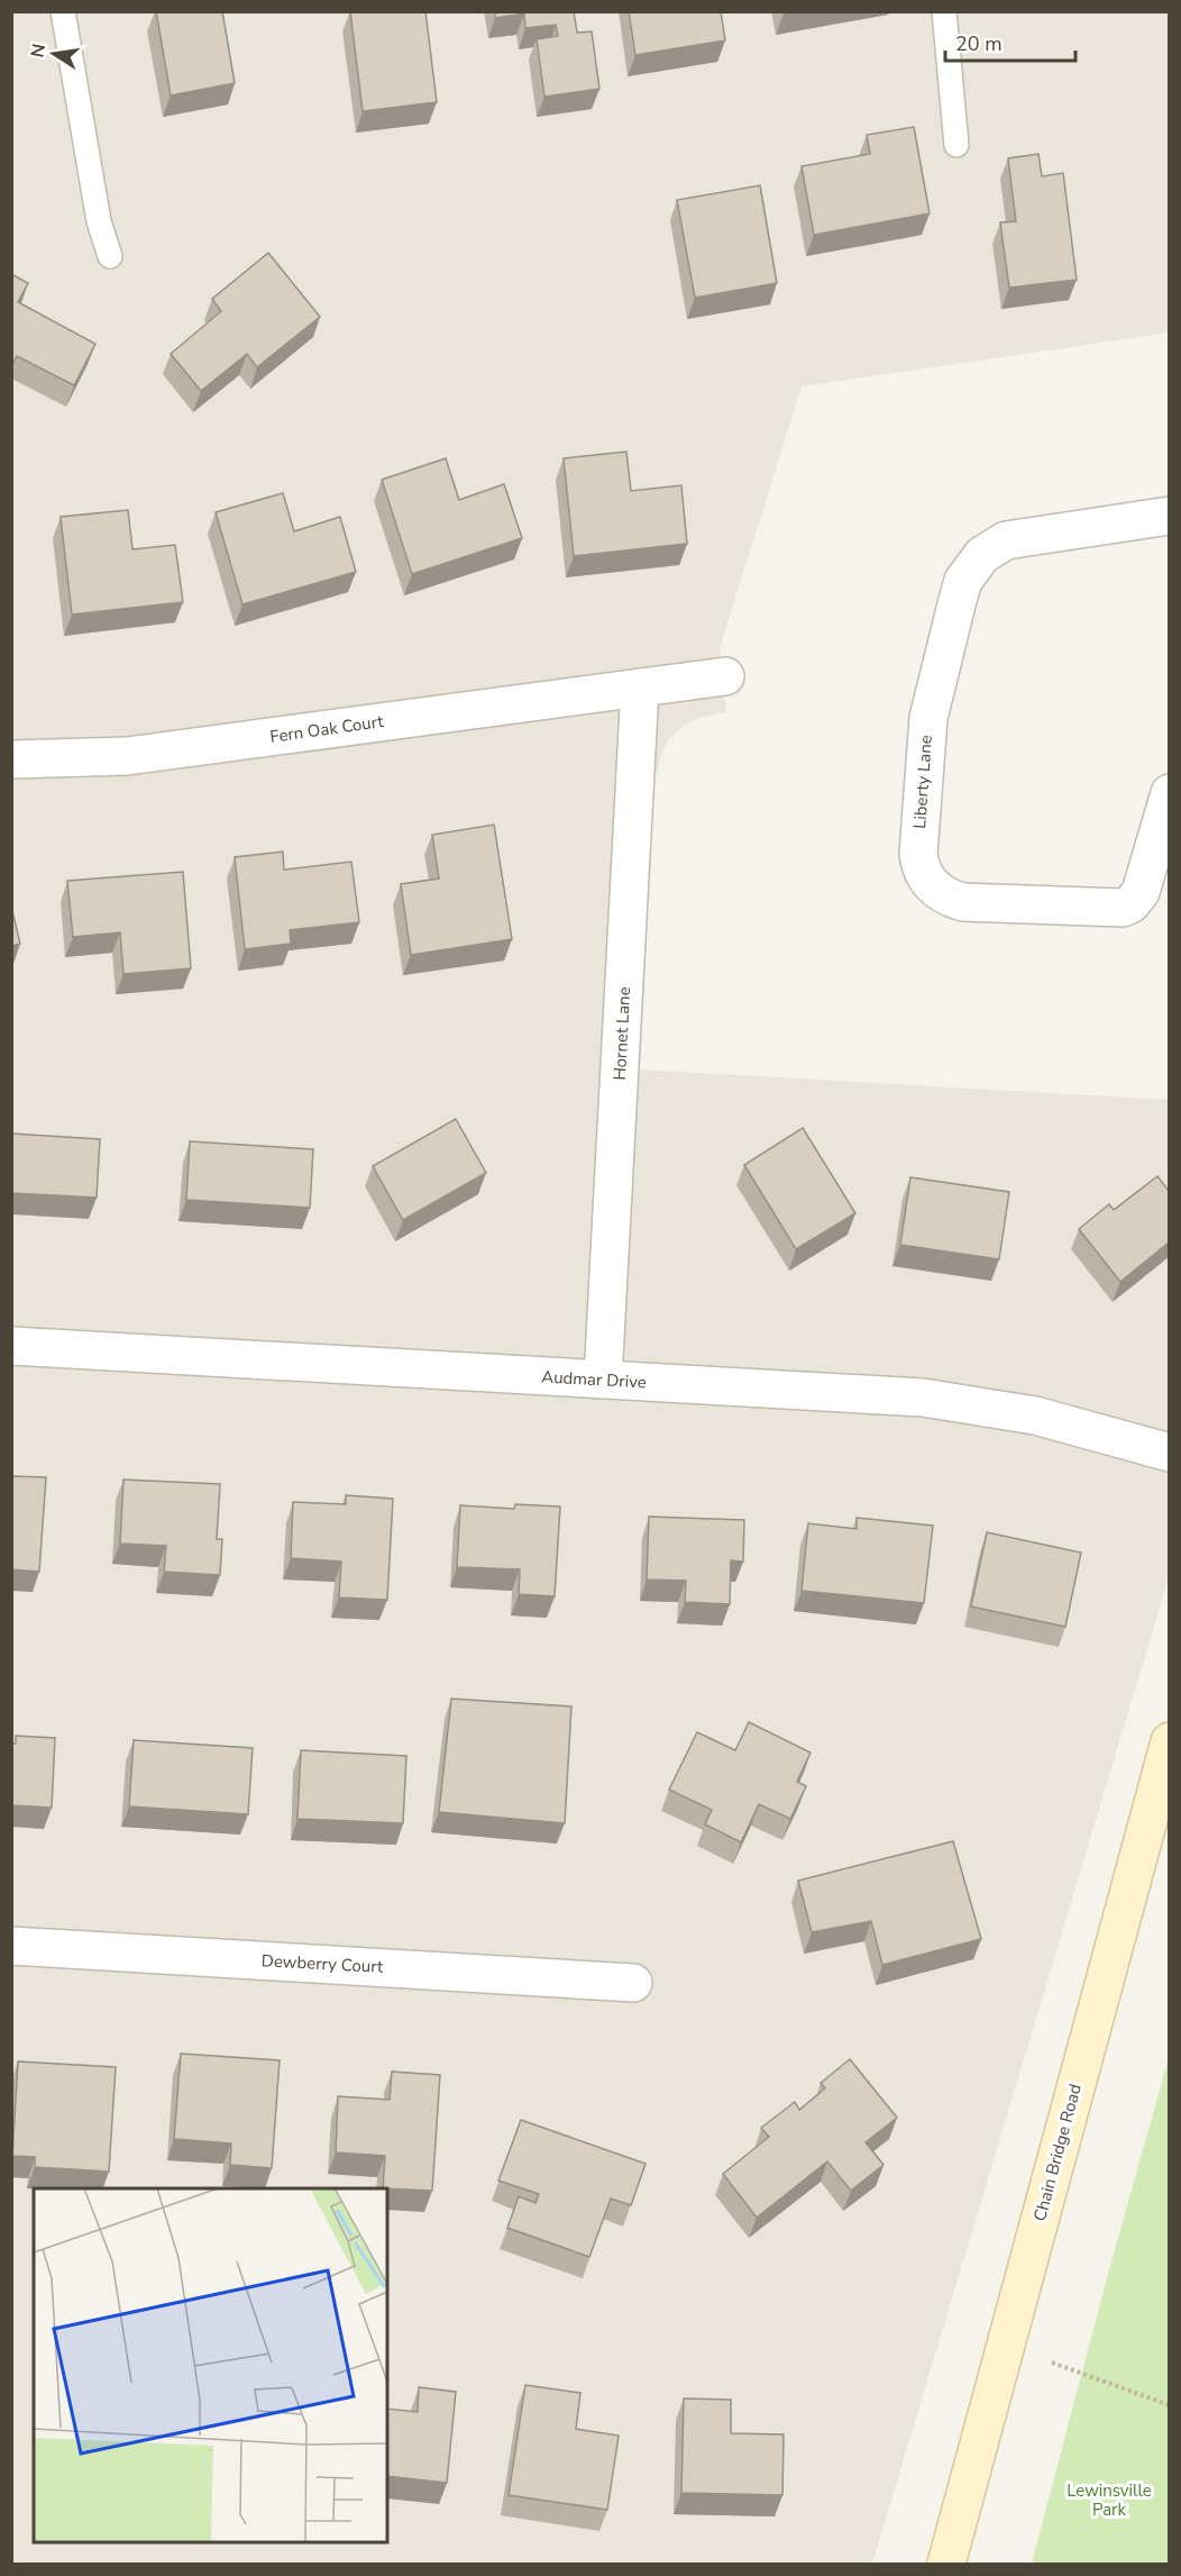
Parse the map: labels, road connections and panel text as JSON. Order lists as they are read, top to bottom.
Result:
{
  "streets": {
    "main road": ["Chain Bridge Road"],
    "street": [
      "Fern Oak Court",
      "Liberty Lane",
      "Hornet Lane",
      "Audmar Drive",
      "Dewberry Court"
    ]
  },
  "crossings": [
    ["Fern Oak Court", "Hornet Lane"],
    ["Hornet Lane", "Audmar Drive"]
  ],
  "parks": ["Lewinsville Park"],
  "scale_bar": "20 m",
  "north": "left"
}
